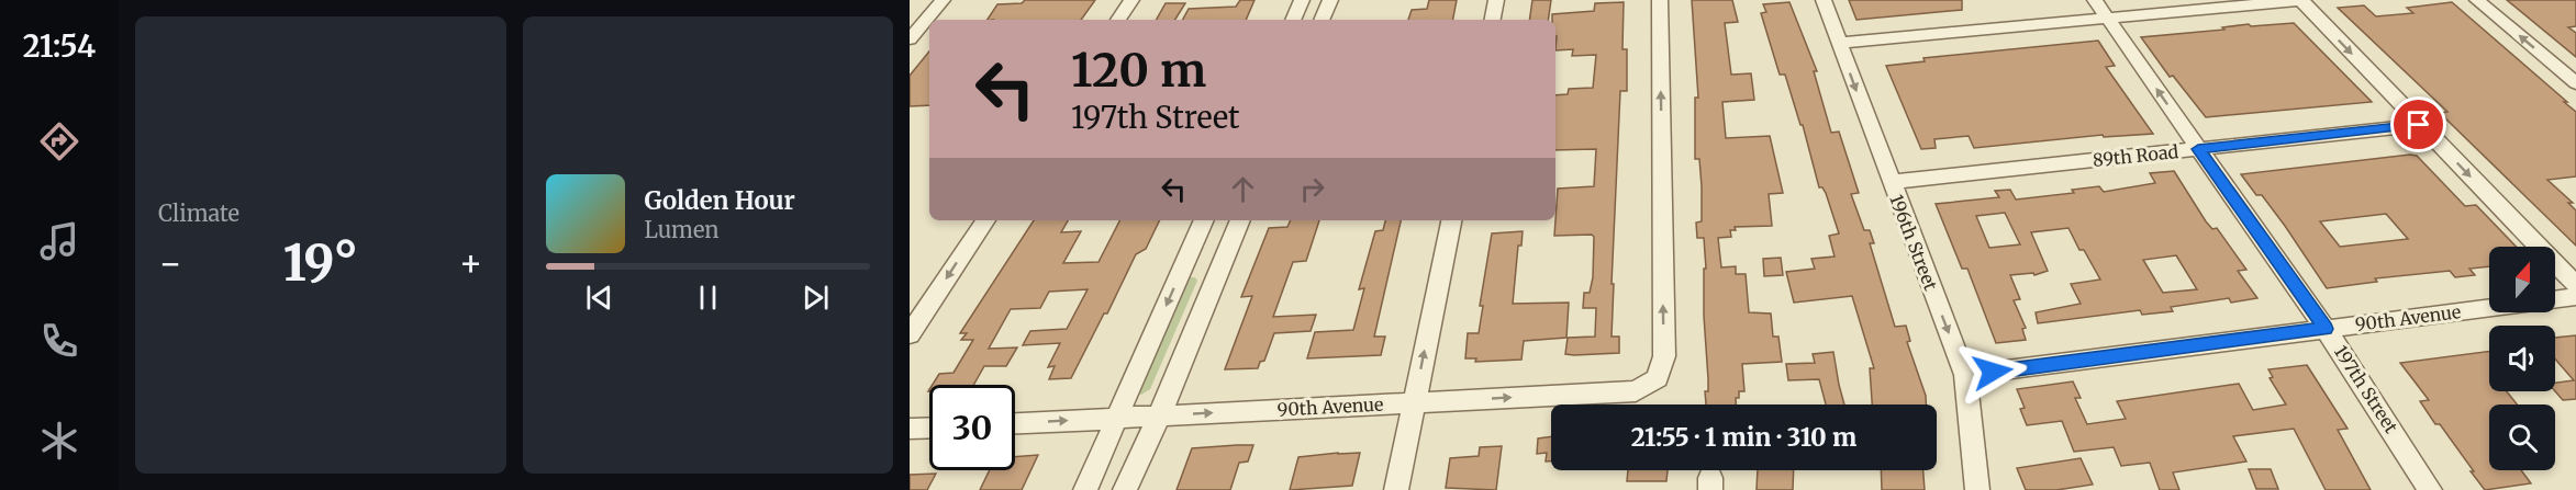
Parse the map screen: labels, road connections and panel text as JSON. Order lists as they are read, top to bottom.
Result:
{
  "streets": {
    "street": [
      "89th Road",
      "196th Street",
      "90th Avenue",
      "197th Street"
    ]
  },
  "crossings": [
    ["89th Road", "196th Street"],
    ["89th Road", "197th Street"],
    ["196th Street", "90th Avenue"],
    ["90th Avenue", "197th Street"]
  ],
  "one_way": ["196th Street"],
  "north": "top",
  "page": {
    "tabs": "21:54",
    "tile": "Climate",
    "turn": ["120 m", "197th Street"],
    "song": ["Golden Hour", "Lumen"],
    "heat": ["−", "19°", "+"],
    "limit": "30",
    "trip": "21:55 · 1 min · 310 m"
  }
}
